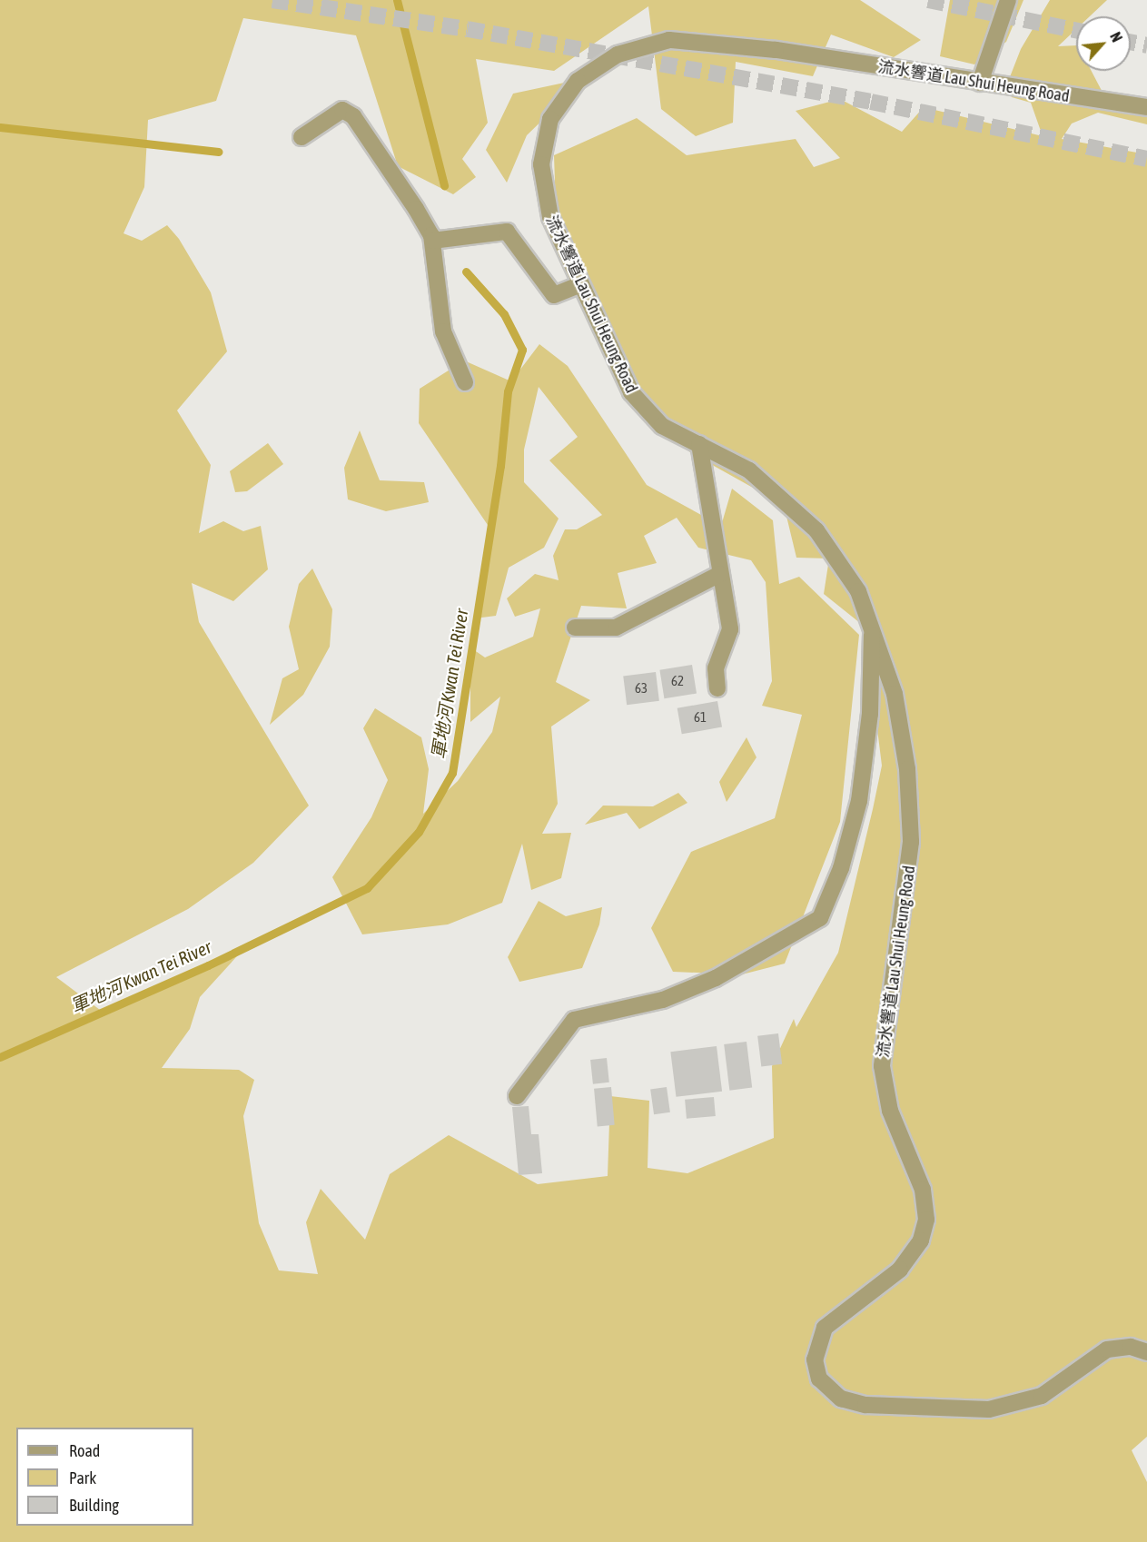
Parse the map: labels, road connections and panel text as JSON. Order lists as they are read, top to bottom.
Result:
{
  "streets": {
    "street": ["流水響道 Lau Shui Heung Road"]
  },
  "water": ["軍地河 Kwan Tei River"],
  "house_numbers": ["62", "63", "61"],
  "legend": ["Road", "Park", "Building"],
  "north": "top right"
}
